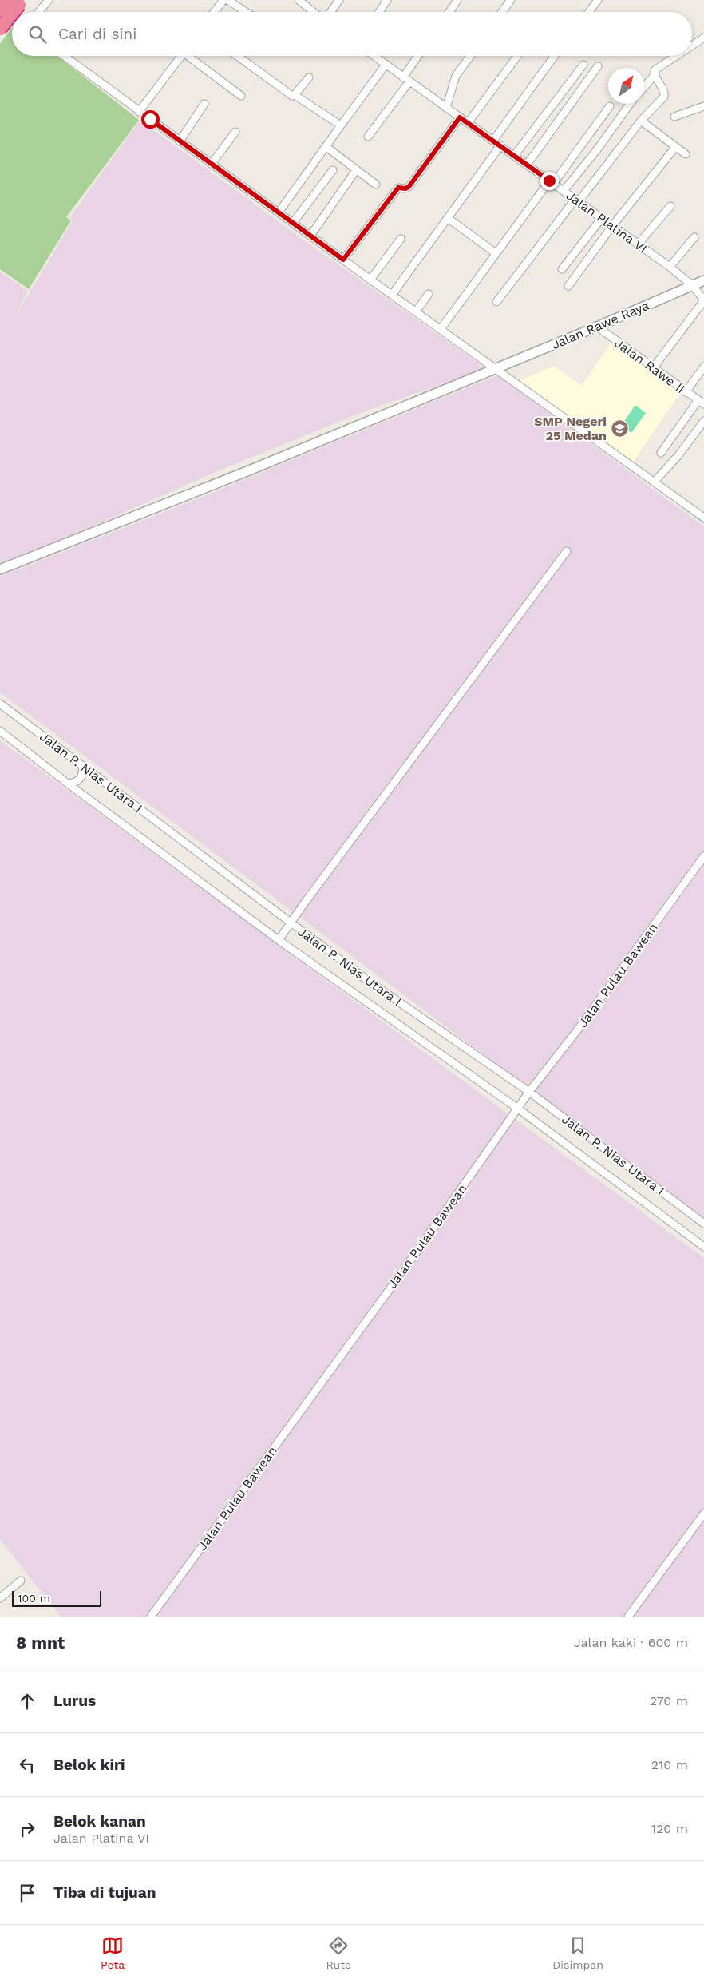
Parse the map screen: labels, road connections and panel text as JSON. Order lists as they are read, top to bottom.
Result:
{
  "streets": {
    "street": [
      "Jalan Platina VI",
      "Jalan Rawe Raya",
      "Jalan Rawe II",
      "Jalan P. Nias Utara I",
      "Jalan Pulau Bawean"
    ]
  },
  "crossings": [
    ["Jalan Platina VI", "Jalan Rawe Raya"],
    ["Jalan Platina VI", "Jalan Rawe II"],
    ["Jalan Rawe Raya", "Jalan Rawe II"],
    ["Jalan P. Nias Utara I", "Jalan Pulau Bawean"]
  ],
  "places": {
    "school or university": ["SMP Negeri 25 Medan"]
  },
  "scale_bar": "100 m",
  "north": "top right",
  "page": {
    "search": "Cari di sini",
    "scale": "100 m",
    "heading": ["8 mnt", "Jalan kaki · 600 m"],
    "list": [
      ["Lurus", "270 m"],
      ["Belok kiri", "210 m"],
      ["Belok kanan", "Jalan Platina VI", "120 m"],
      "Tiba di tujuan"
    ],
    "nav": ["Peta", "Rute", "Disimpan"]
  }
}
